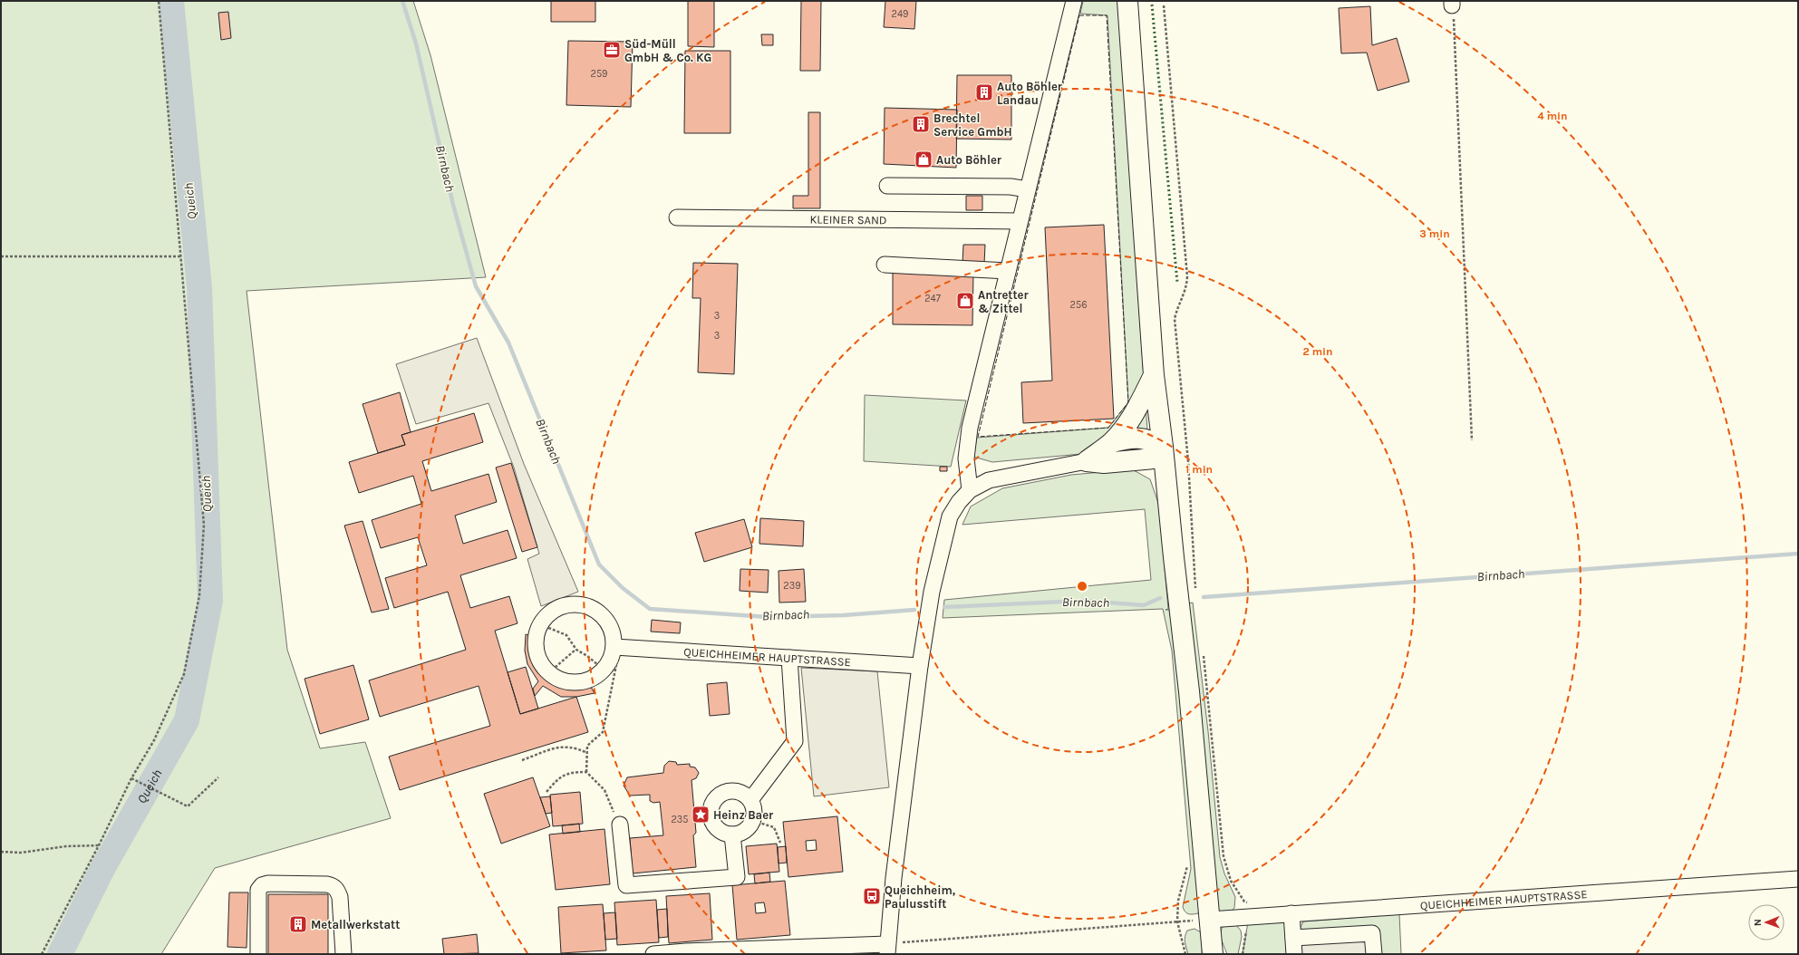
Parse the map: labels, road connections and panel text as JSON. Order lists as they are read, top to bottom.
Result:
{
  "streets": {
    "street": ["KLEINER SAND", "QUEICHHEIMER HAUPTSTRASSE"]
  },
  "water": ["Birnbach", "Queich"],
  "places": {
    "office": ["Süd-Müll GmbH & Co. KG"],
    "building": ["Auto Böhler Landau", "Brechtel Service GmbH", "Metallwerkstatt"],
    "shop": ["Auto Böhler", "Antretter & Zittel"],
    "place": ["Heinz Baer"],
    "bus stop": ["Queichheim, Paulusstift"]
  },
  "house_numbers": [
    "249",
    "259",
    "247",
    "256",
    "3",
    "3",
    "239",
    "235"
  ],
  "north": "left",
  "rings": [
    "4 min",
    "3 min",
    "2 min",
    "1 min"
  ]
}
